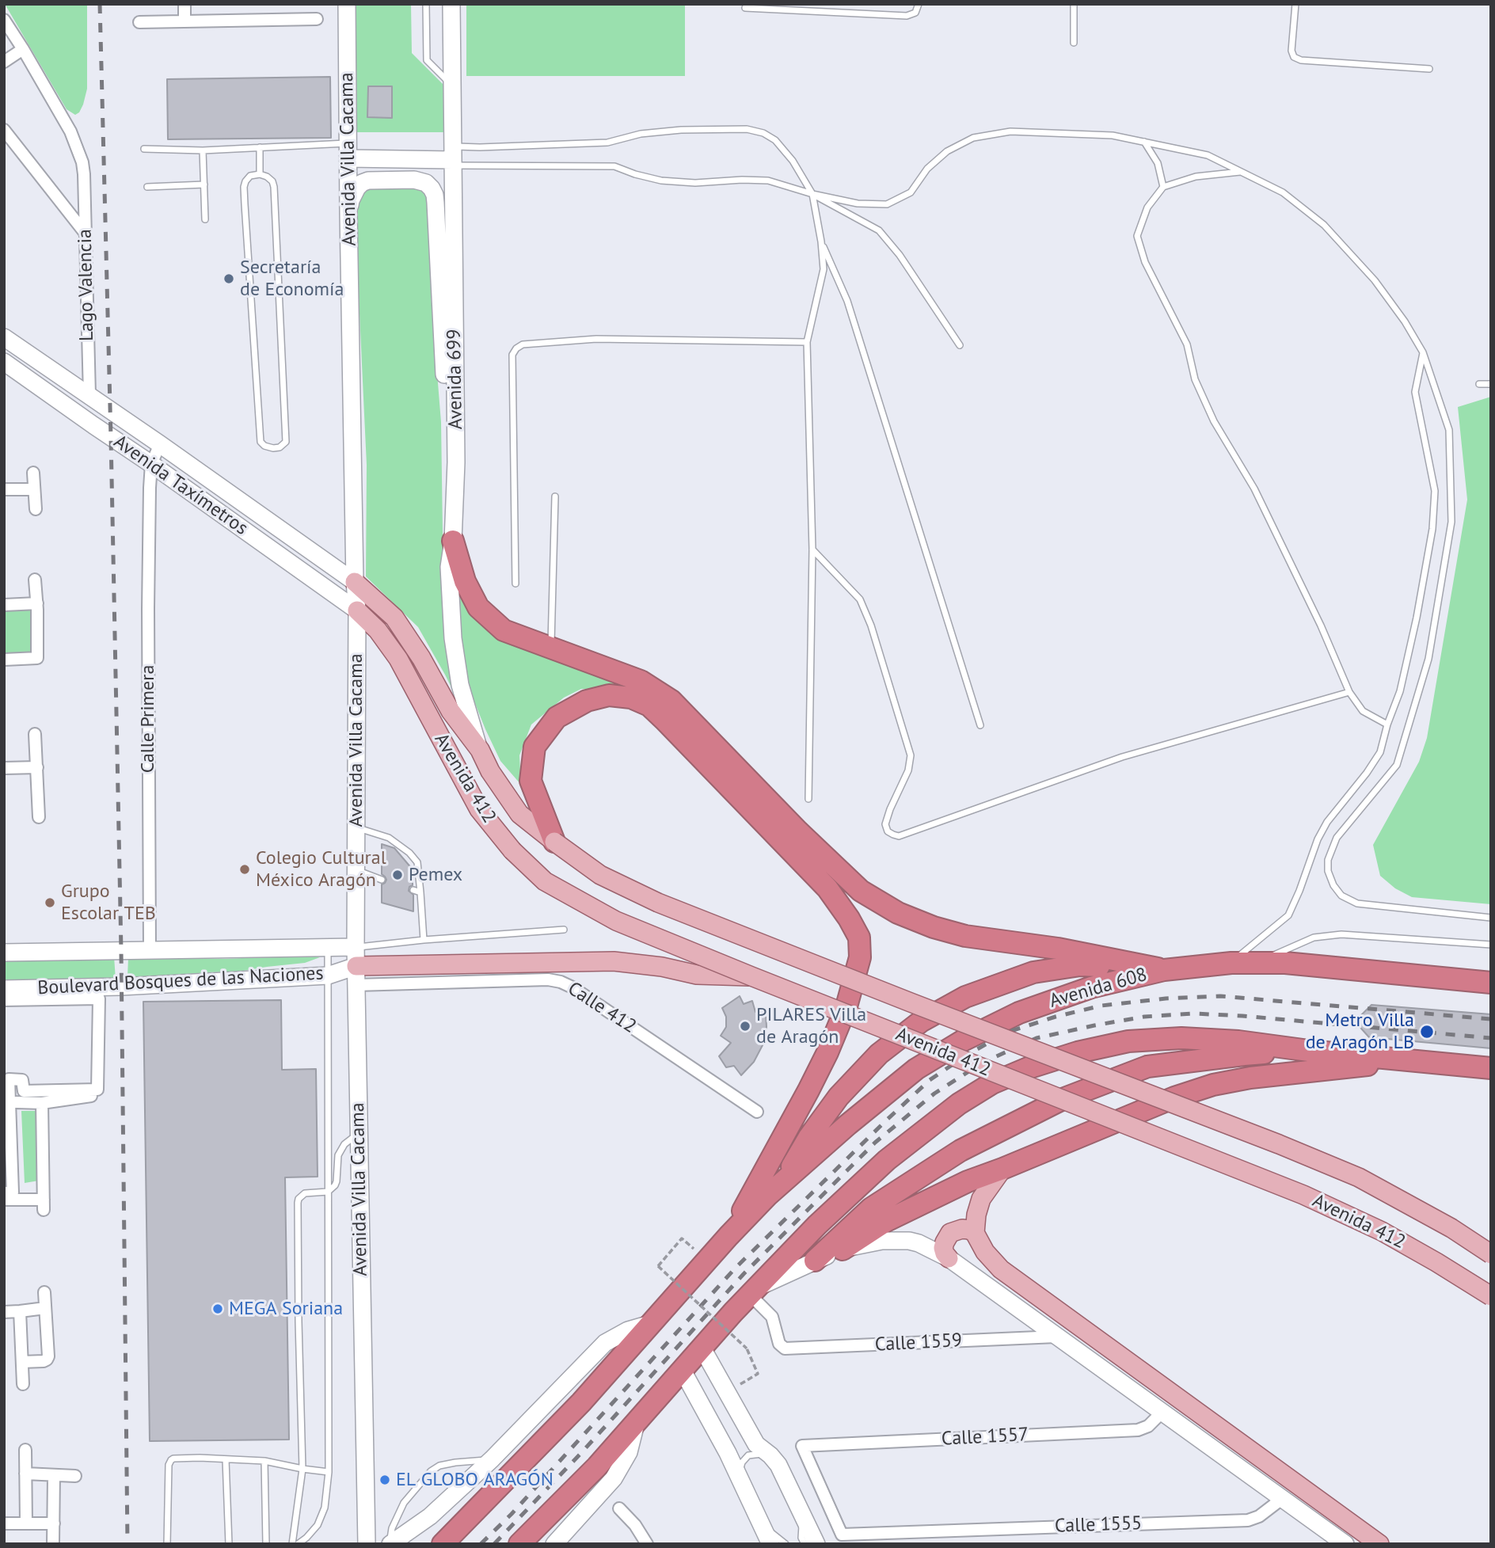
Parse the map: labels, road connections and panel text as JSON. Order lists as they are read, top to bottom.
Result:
{
  "streets": {
    "highway": ["Avenida 608"],
    "main road": ["Avenida 412"],
    "street": [
      "Avenida Villa Cacama",
      "Lago Valencia",
      "Avenida 699",
      "Avenida Taxímetros",
      "Calle Primera",
      "Boulevard Bosques de las Naciones",
      "Calle 412",
      "Calle 1559",
      "Calle 1557",
      "Calle 1555"
    ]
  },
  "crossings": [
    ["Avenida Villa Cacama", "Avenida Taxímetros"],
    ["Avenida Villa Cacama", "Avenida 412"],
    ["Avenida Villa Cacama", "Boulevard Bosques de las Naciones"],
    ["Avenida Villa Cacama", "Calle 412"],
    ["Lago Valencia", "Avenida Taxímetros"],
    ["Avenida 699", "Avenida 412"],
    ["Avenida Taxímetros", "Calle Primera"],
    ["Avenida Taxímetros", "Avenida 412"],
    ["Calle Primera", "Boulevard Bosques de las Naciones"],
    ["Calle 1557", "Calle 1555"]
  ],
  "places": [
    "Secretaría de Economía",
    "Colegio Cultural México Aragón",
    "Pemex",
    "Grupo Escolar TEB",
    "PILARES Villa de Aragón",
    "Metro Villa de Aragón LB",
    "MEGA Soriana",
    "EL GLOBO ARAGÓN"
  ]
}
